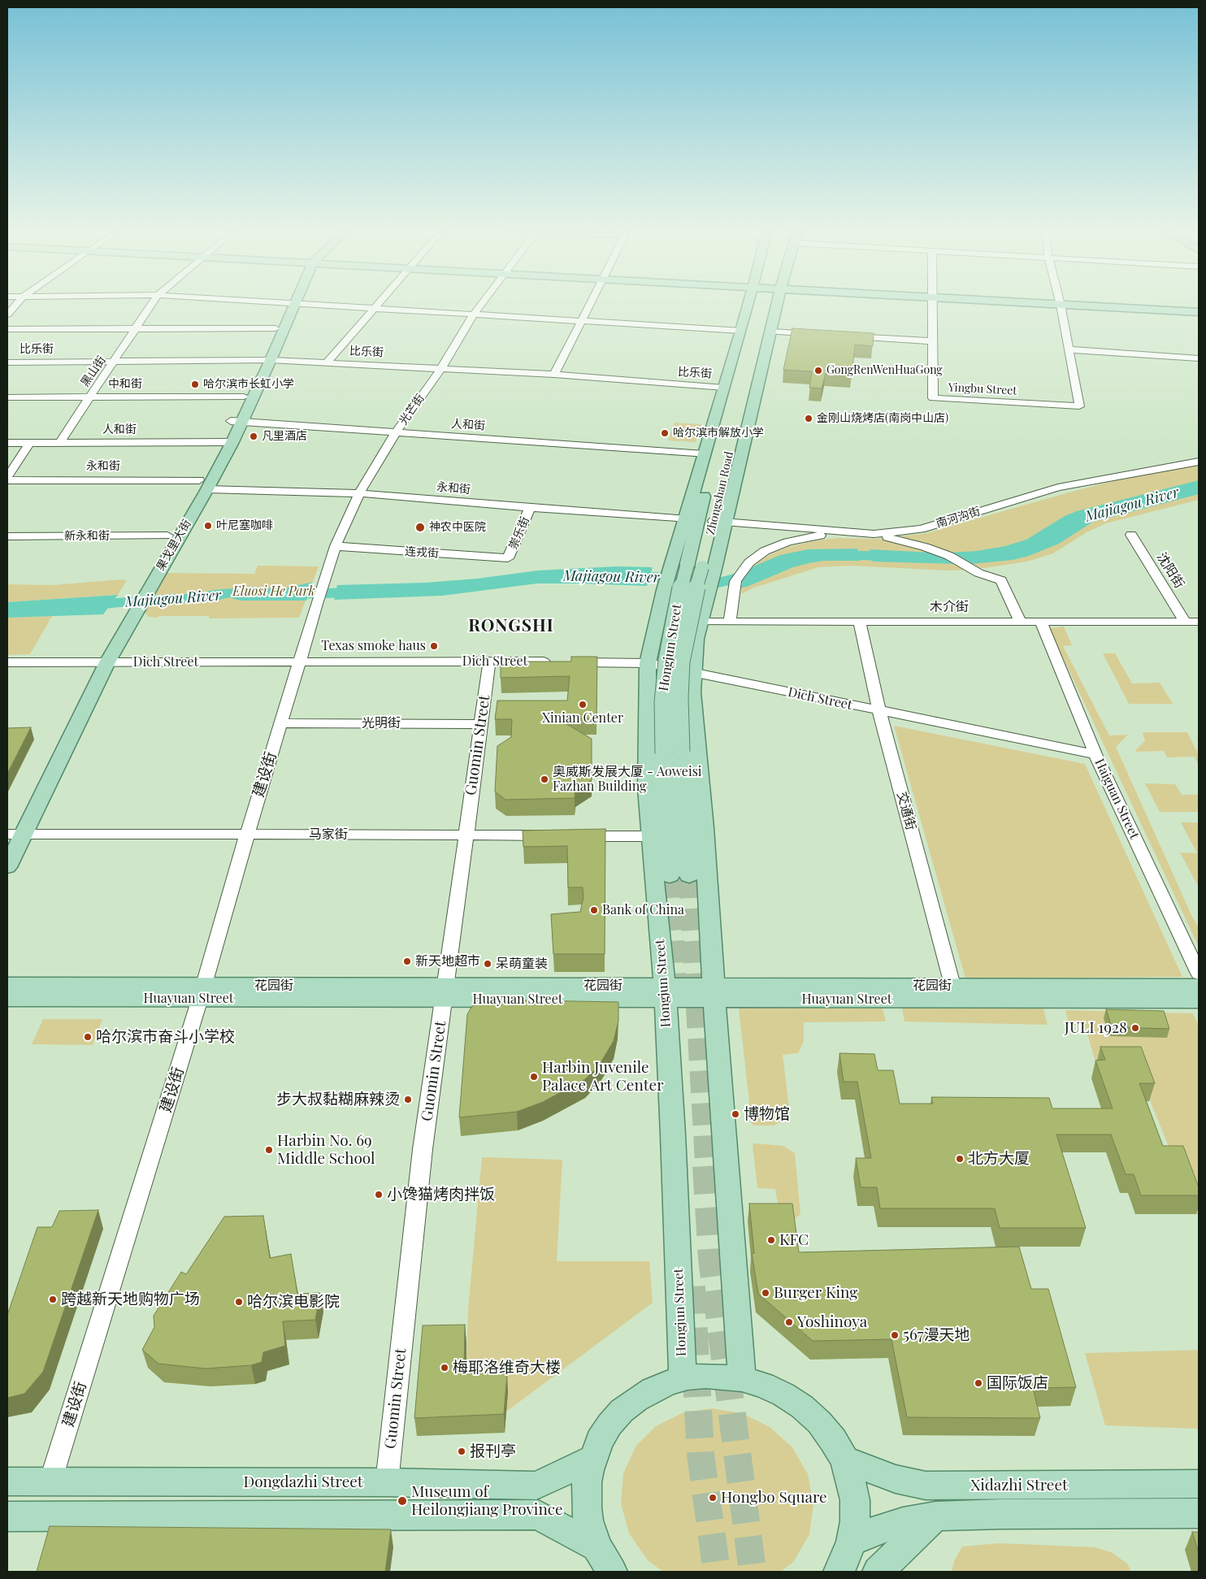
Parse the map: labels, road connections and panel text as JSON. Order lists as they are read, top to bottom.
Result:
{
  "streets": {
    "main road": [
      "Zhongshan Road",
      "果戈里大街",
      "Hongjun Street",
      "花园街",
      "Huayuan Street",
      "Dongdazhi Street",
      "Xidazhi Street"
    ],
    "street": [
      "比乐街",
      "黑山街",
      "中和街",
      "Yingbu Street",
      "光芒街",
      "人和街",
      "永和街",
      "南河沟街",
      "崇乐街",
      "新永和街",
      "连戎街",
      "沈阳街",
      "木介街",
      "Dich Street",
      "光明街",
      "Guomin Street",
      "建设街",
      "Haiguan Street",
      "交通街",
      "马家街"
    ]
  },
  "crossings": [
    ["比乐街", "黑山街"],
    ["比乐街", "光芒街"],
    ["比乐街", "果戈里大街"],
    ["黑山街", "中和街"],
    ["黑山街", "人和街"],
    ["中和街", "果戈里大街"],
    ["光芒街", "人和街"],
    ["光芒街", "永和街"],
    ["光芒街", "连戎街"],
    ["光芒街", "建设街"],
    ["人和街", "果戈里大街"],
    ["永和街", "Zhongshan Road"],
    ["永和街", "崇乐街"],
    ["永和街", "果戈里大街"],
    ["Zhongshan Road", "南河沟街"],
    ["Zhongshan Road", "Hongjun Street"],
    ["崇乐街", "连戎街"],
    ["新永和街", "果戈里大街"],
    ["果戈里大街", "Dich Street"],
    ["果戈里大街", "马家街"],
    ["沈阳街", "木介街"],
    ["木介街", "Hongjun Street"],
    ["木介街", "Haiguan Street"],
    ["木介街", "交通街"],
    ["Hongjun Street", "Dich Street"],
    ["Hongjun Street", "Huayuan Street"],
    ["Dich Street", "Guomin Street"],
    ["Dich Street", "建设街"],
    ["Dich Street", "Haiguan Street"],
    ["Dich Street", "交通街"],
    ["光明街", "Guomin Street"],
    ["光明街", "建设街"],
    ["Guomin Street", "马家街"],
    ["Guomin Street", "Huayuan Street"],
    ["Guomin Street", "Dongdazhi Street"],
    ["建设街", "马家街"],
    ["建设街", "Huayuan Street"],
    ["建设街", "Dongdazhi Street"],
    ["交通街", "花园街"],
    ["交通街", "Huayuan Street"],
    ["花园街", "Huayuan Street"]
  ],
  "districts": ["RONGSHI"],
  "water": ["Majiagou River"],
  "parks": ["Eluosi He Park"],
  "places": [
    "GongRenWenHuaGong",
    "哈尔滨市长虹小学",
    "金刚山烧烤店(南岗中山店)",
    "哈尔滨市解放小学",
    "凡里酒店",
    "叶尼塞咖啡",
    "神农中医院",
    "Texas smoke haus",
    "Xinian Center",
    "奥威斯发展大厦 - Aoweisi Fazhan Building",
    "Bank of China",
    "新天地超市",
    "呆萌童装",
    "JULI 1928",
    "哈尔滨市奋斗小学校",
    "Harbin Juvenile Palace Art Center",
    "步大叔黏糊麻辣烫",
    "博物馆",
    "Harbin No. 69 Middle School",
    "北方大厦",
    "小馋猫烤肉拌饭",
    "KFC",
    "Burger King",
    "跨越新天地购物广场",
    "哈尔滨电影院",
    "Yoshinoya",
    "567漫天地",
    "梅耶洛维奇大楼",
    "国际饭店",
    "报刊亭",
    "Hongbo Square",
    "Museum of Heilongjiang Province"
  ]
}
